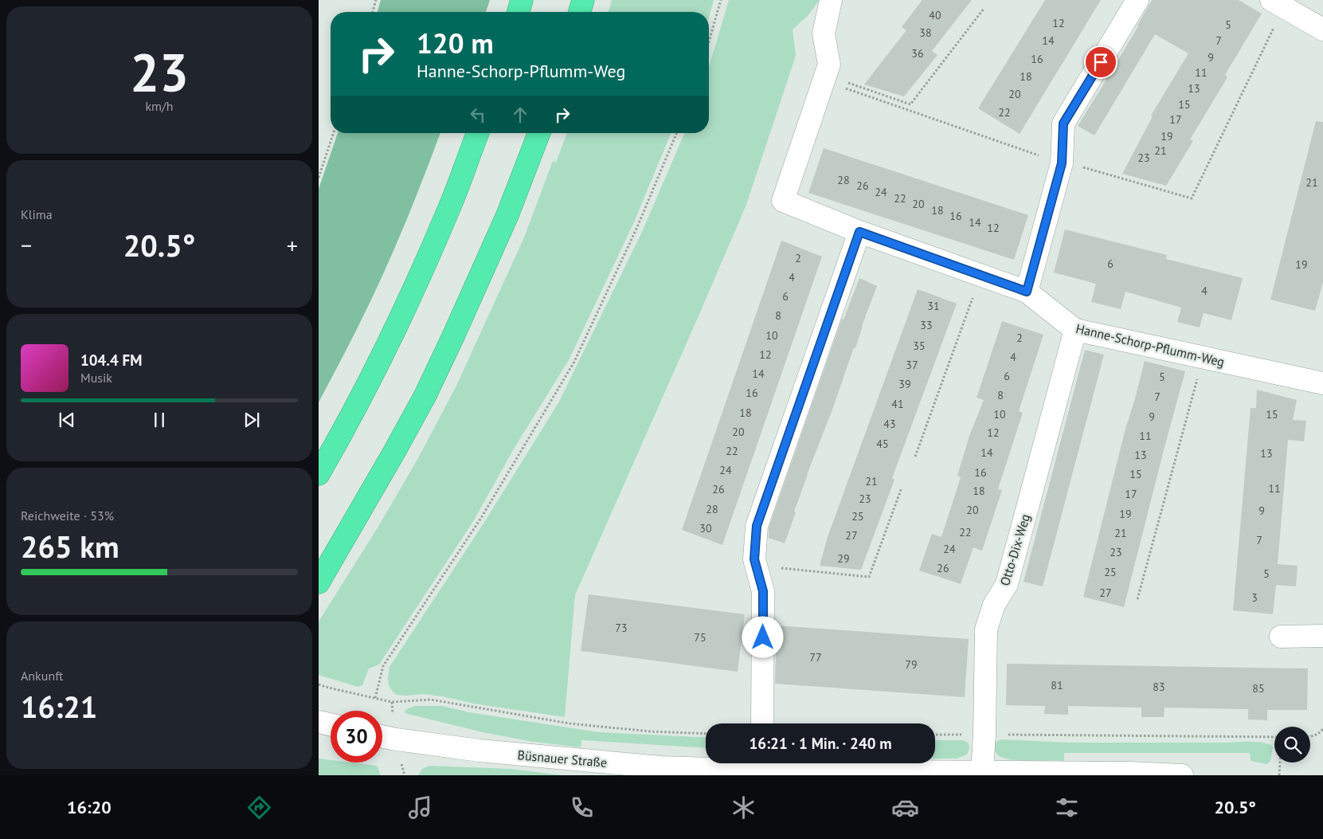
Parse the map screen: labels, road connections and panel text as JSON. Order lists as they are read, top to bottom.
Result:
{
  "streets": {
    "street": ["Hanne-Schorp-Pflumm-Weg", "Otto-Dix-Weg", "Büsnauer Straße"]
  },
  "crossings": [
    ["Hanne-Schorp-Pflumm-Weg", "Otto-Dix-Weg"],
    ["Otto-Dix-Weg", "Büsnauer Straße"]
  ],
  "house_numbers": [
    "40",
    "12",
    "5",
    "38",
    "14",
    "7",
    "36",
    "9",
    "16",
    "11",
    "18",
    "13",
    "20",
    "15",
    "22",
    "17",
    "19",
    "21",
    "23",
    "28",
    "21",
    "26",
    "24",
    "22",
    "20",
    "18",
    "16",
    "14",
    "12",
    "2",
    "6",
    "19",
    "4",
    "4",
    "6",
    "31",
    "8",
    "33",
    "10",
    "2",
    "35",
    "12",
    "4",
    "37",
    "14",
    "6",
    "5",
    "39",
    "16",
    "8",
    "7",
    "41",
    "18",
    "10",
    "15",
    "9",
    "43",
    "20",
    "12",
    "11",
    "45",
    "22",
    "14",
    "13",
    "13",
    "24",
    "16",
    "15",
    "21",
    "11",
    "26",
    "18",
    "17",
    "23",
    "28",
    "20",
    "9",
    "19",
    "25",
    "30",
    "22",
    "21",
    "27",
    "7",
    "24",
    "23",
    "29",
    "26",
    "25",
    "5",
    "27",
    "3",
    "73",
    "75",
    "77",
    "79",
    "81",
    "83",
    "85"
  ],
  "page": {
    "tile": [
      ["23", "km/h"],
      "Klima",
      ["Reichweite · 53%", "265 km"],
      ["Ankunft", "16:21"]
    ],
    "turn": ["120 m", "Hanne-Schorp-Pflumm-Weg"],
    "heat": ["−", "20.5°", "+"],
    "song": ["104.4 FM", "Musik"],
    "limit": "30",
    "trip": "16:21 · 1 Min. · 240 m",
    "tabs": ["16:20", "20.5°"]
  }
}
